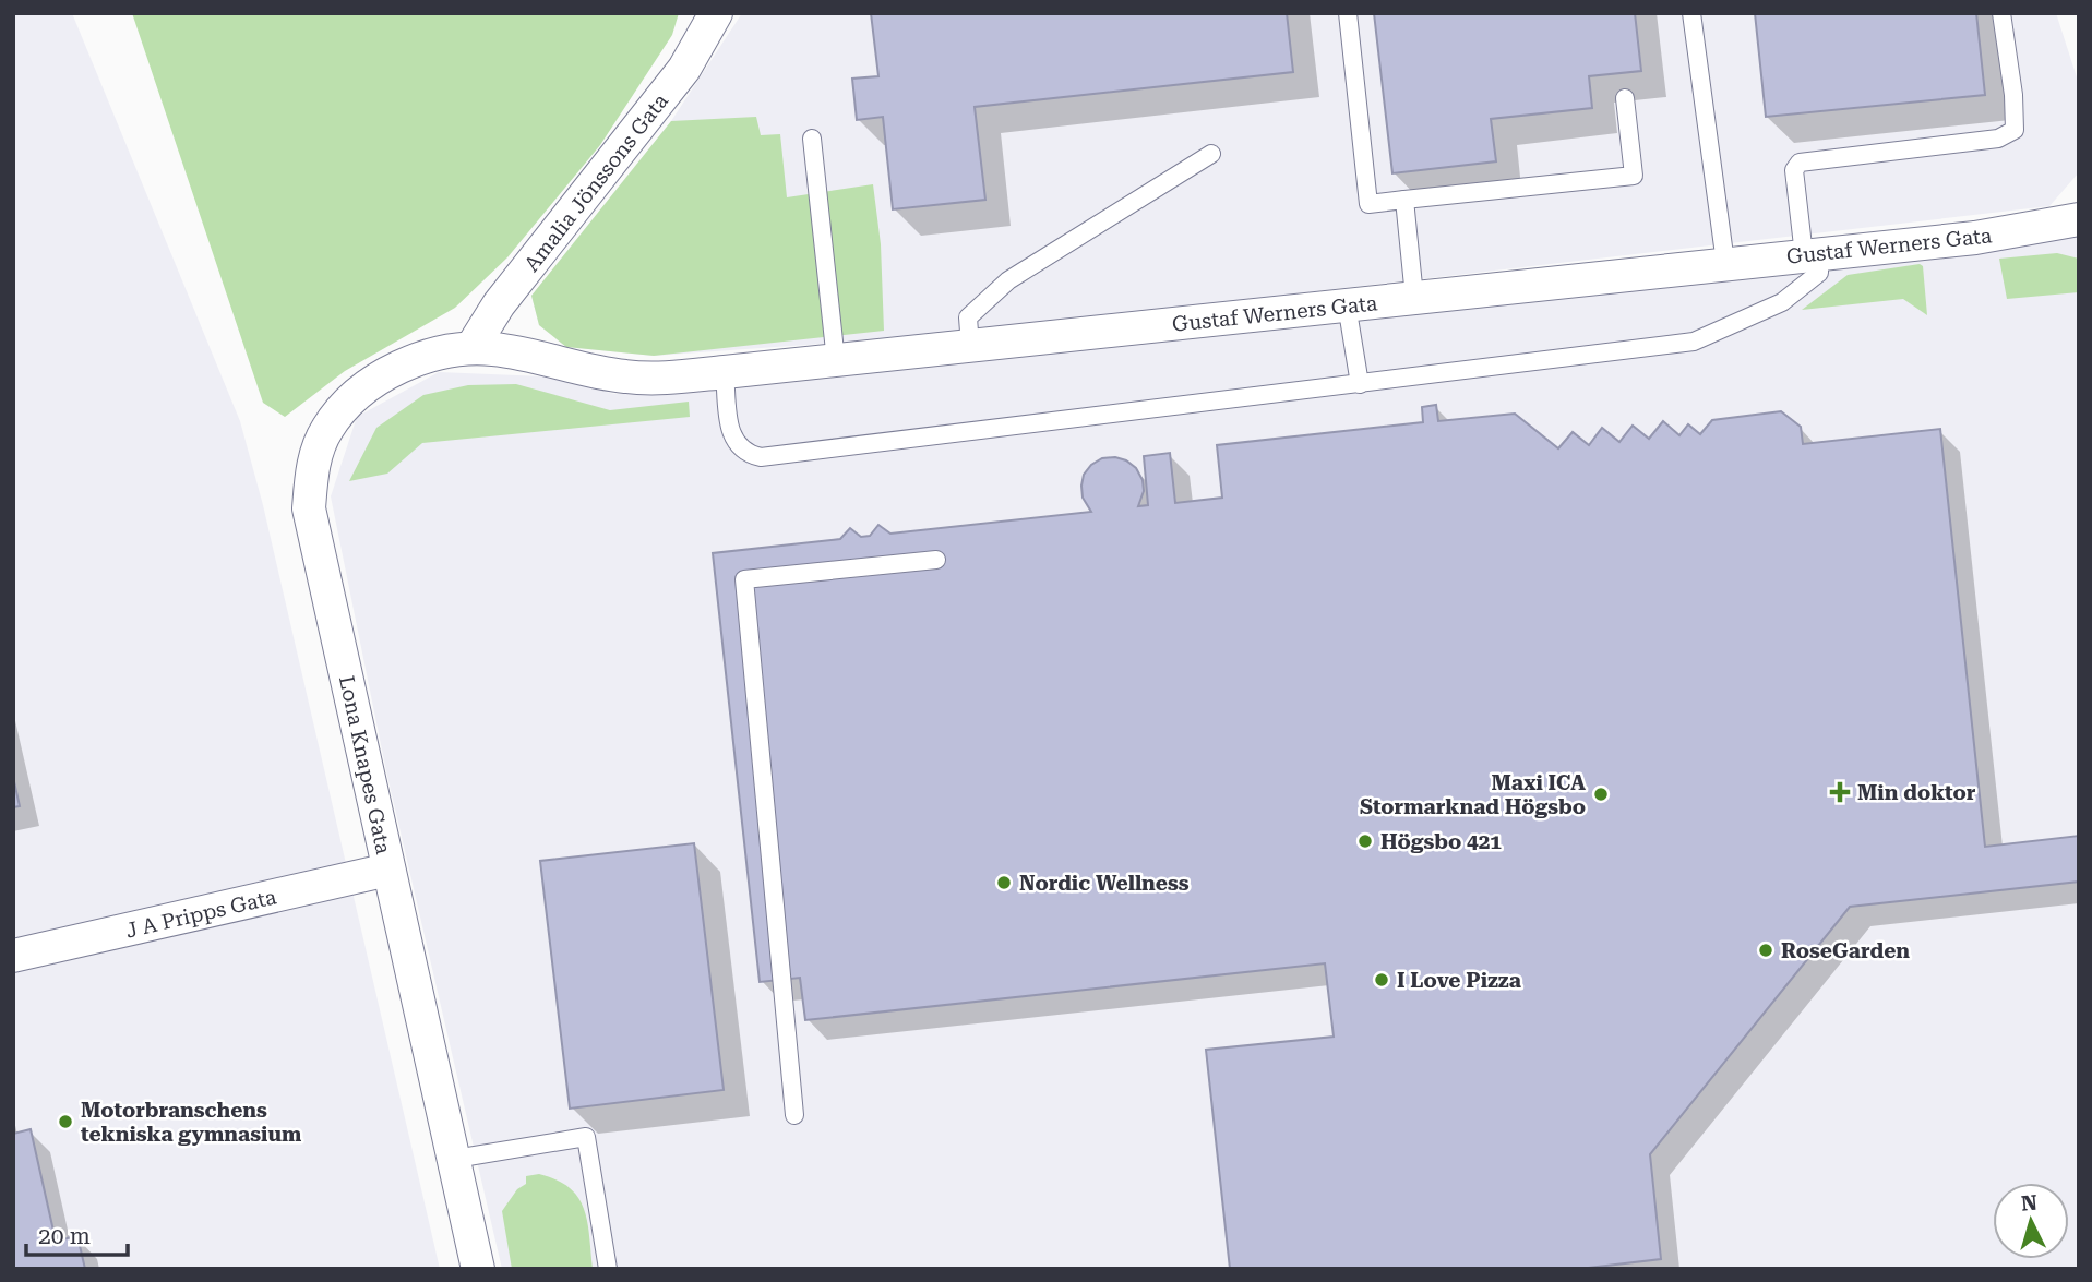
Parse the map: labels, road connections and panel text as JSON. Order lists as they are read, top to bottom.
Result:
{
  "streets": {
    "street": [
      "Amalia Jönssons Gata",
      "Gustaf Werners Gata",
      "Lona Knapes Gata",
      "J A Pripps Gata"
    ]
  },
  "crossings": [
    ["Amalia Jönssons Gata", "Gustaf Werners Gata"],
    ["Amalia Jönssons Gata", "Lona Knapes Gata"],
    ["Gustaf Werners Gata", "Lona Knapes Gata"],
    ["Lona Knapes Gata", "J A Pripps Gata"]
  ],
  "places": {
    "health": ["Min doktor"],
    "other": [
      "Maxi ICA Stormarknad Högsbo",
      "Högsbo 421",
      "Nordic Wellness",
      "RoseGarden",
      "I Love Pizza",
      "Motorbranschens tekniska gymnasium"
    ]
  },
  "scale_bar": "20 m",
  "north": "top"
}
